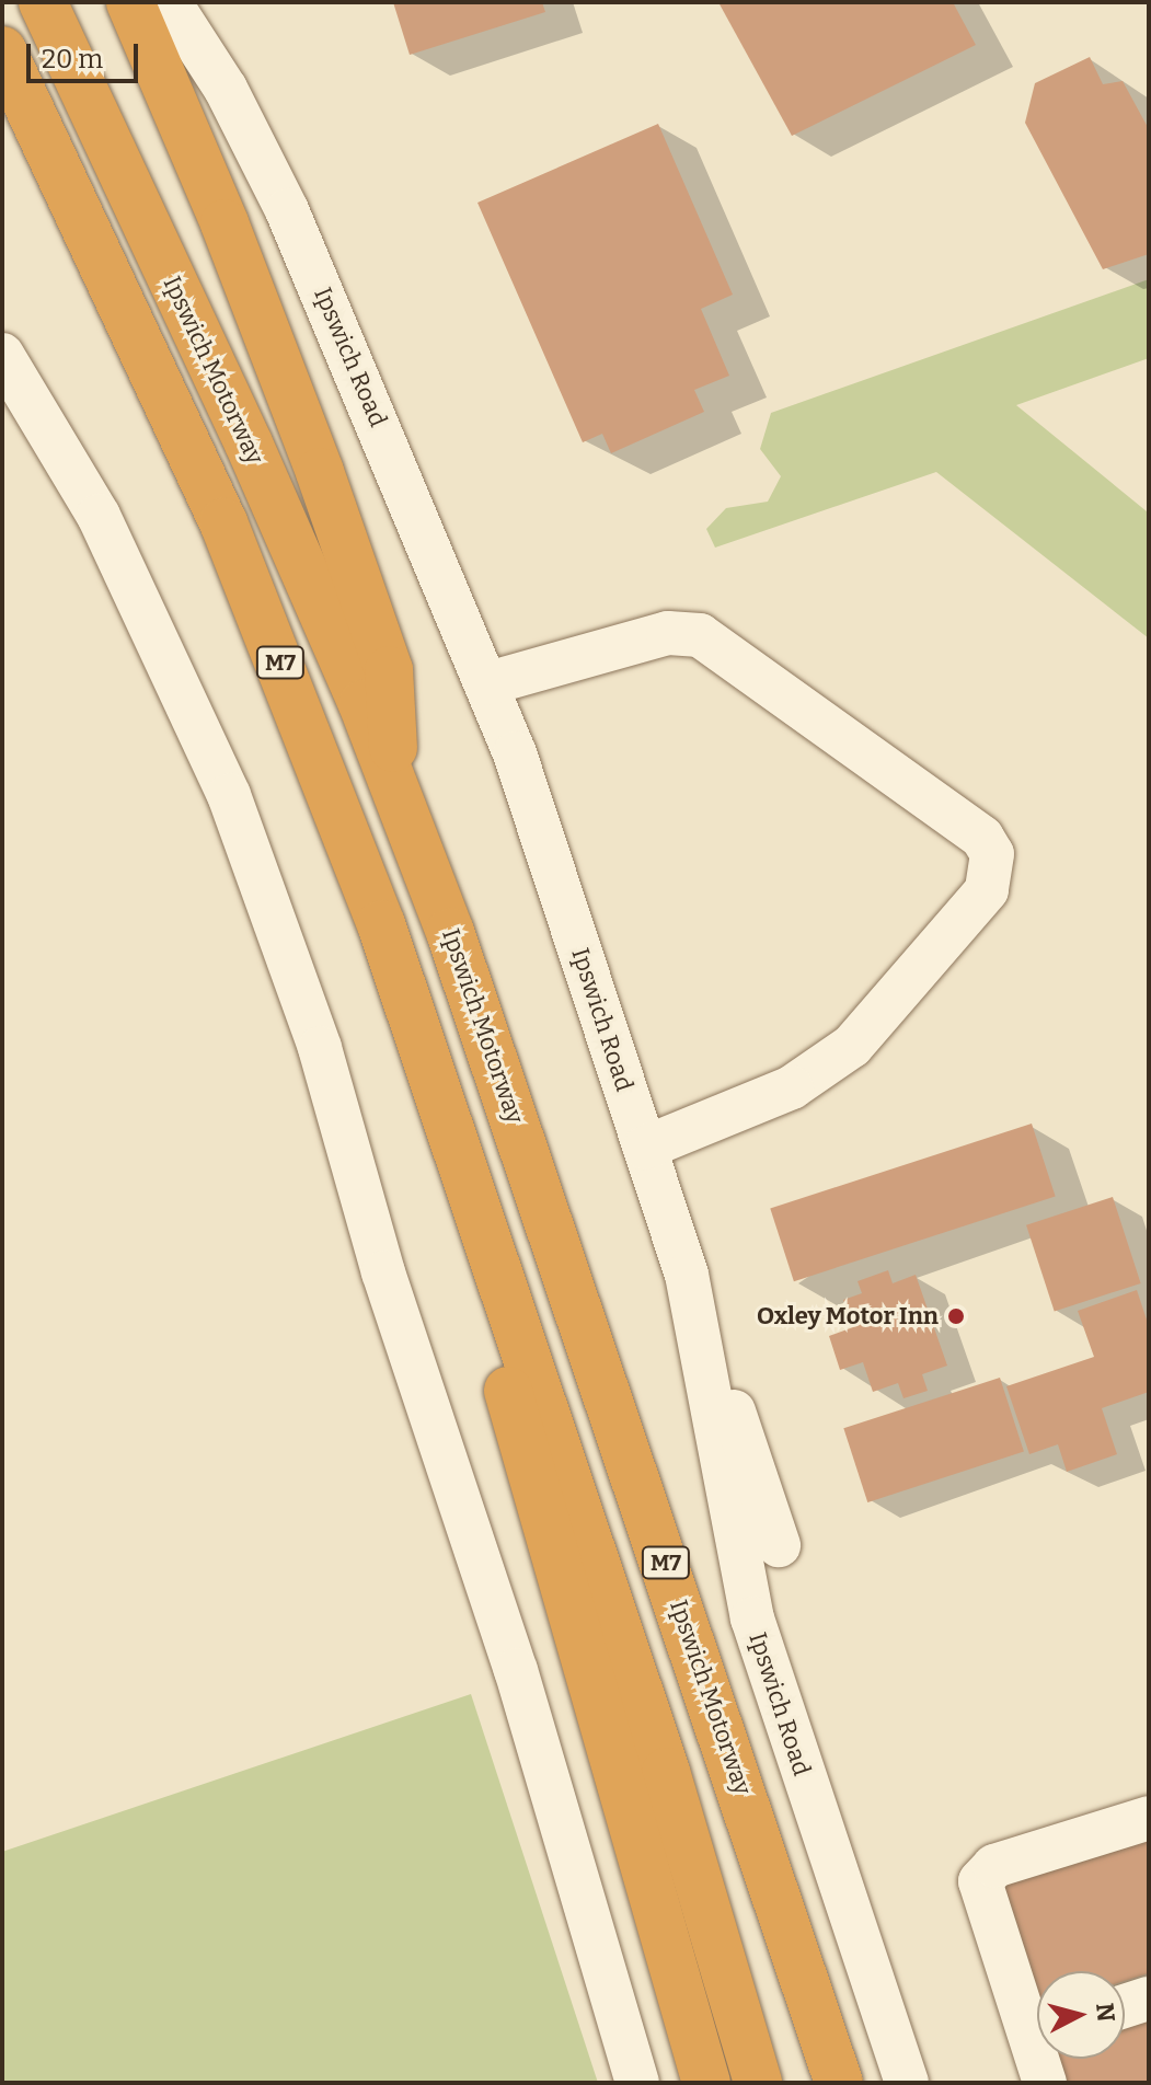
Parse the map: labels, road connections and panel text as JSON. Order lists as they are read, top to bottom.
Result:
{
  "streets": {
    "highway": ["Ipswich Motorway", "M7"],
    "street": ["Ipswich Road"]
  },
  "places": ["Oxley Motor Inn"],
  "scale_bar": "20 m",
  "north": "right"
}
